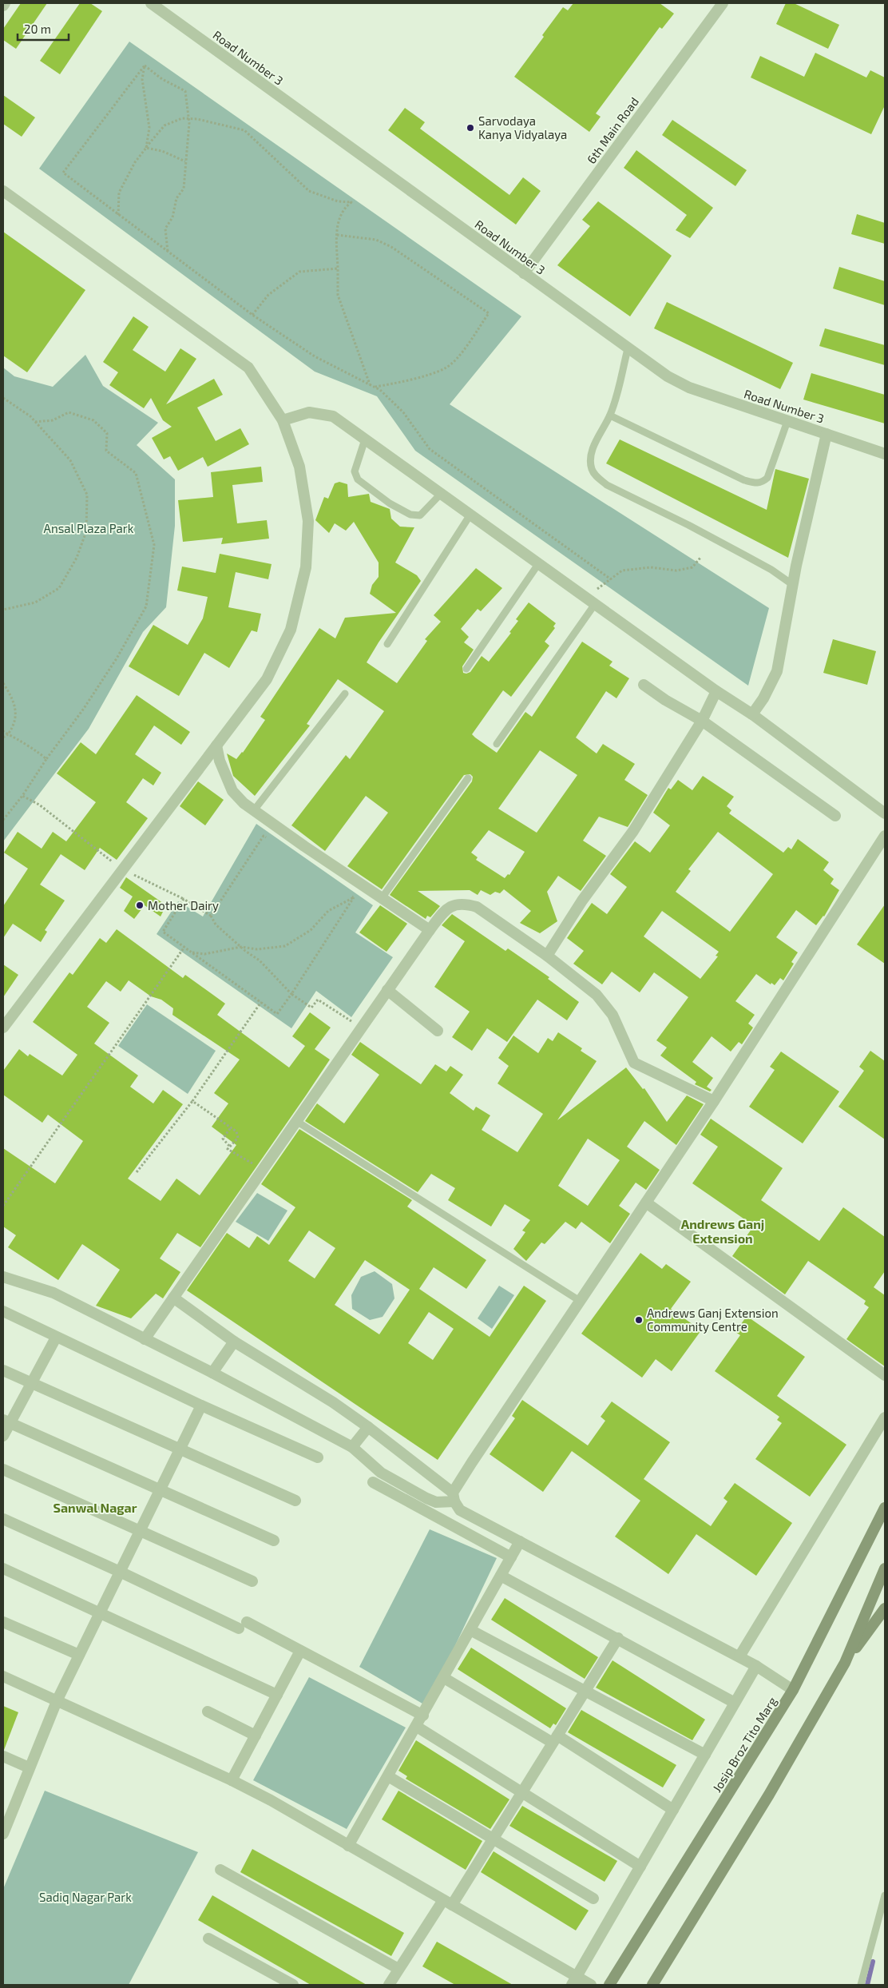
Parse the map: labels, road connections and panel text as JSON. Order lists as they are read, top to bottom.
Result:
{
  "streets": {
    "main road": ["Josip Broz Tito Marg"],
    "street": ["Road Number 3", "6th Main Road"]
  },
  "crossings": [
    ["Road Number 3", "6th Main Road"]
  ],
  "districts": ["Andrews Ganj Extension", "Sanwal Nagar"],
  "parks": ["Ansal Plaza Park", "Sadiq Nagar Park"],
  "places": ["Sarvodaya Kanya Vidyalaya", "Mother Dairy", "Andrews Ganj Extension Community Centre"],
  "scale_bar": "20 m"
}
